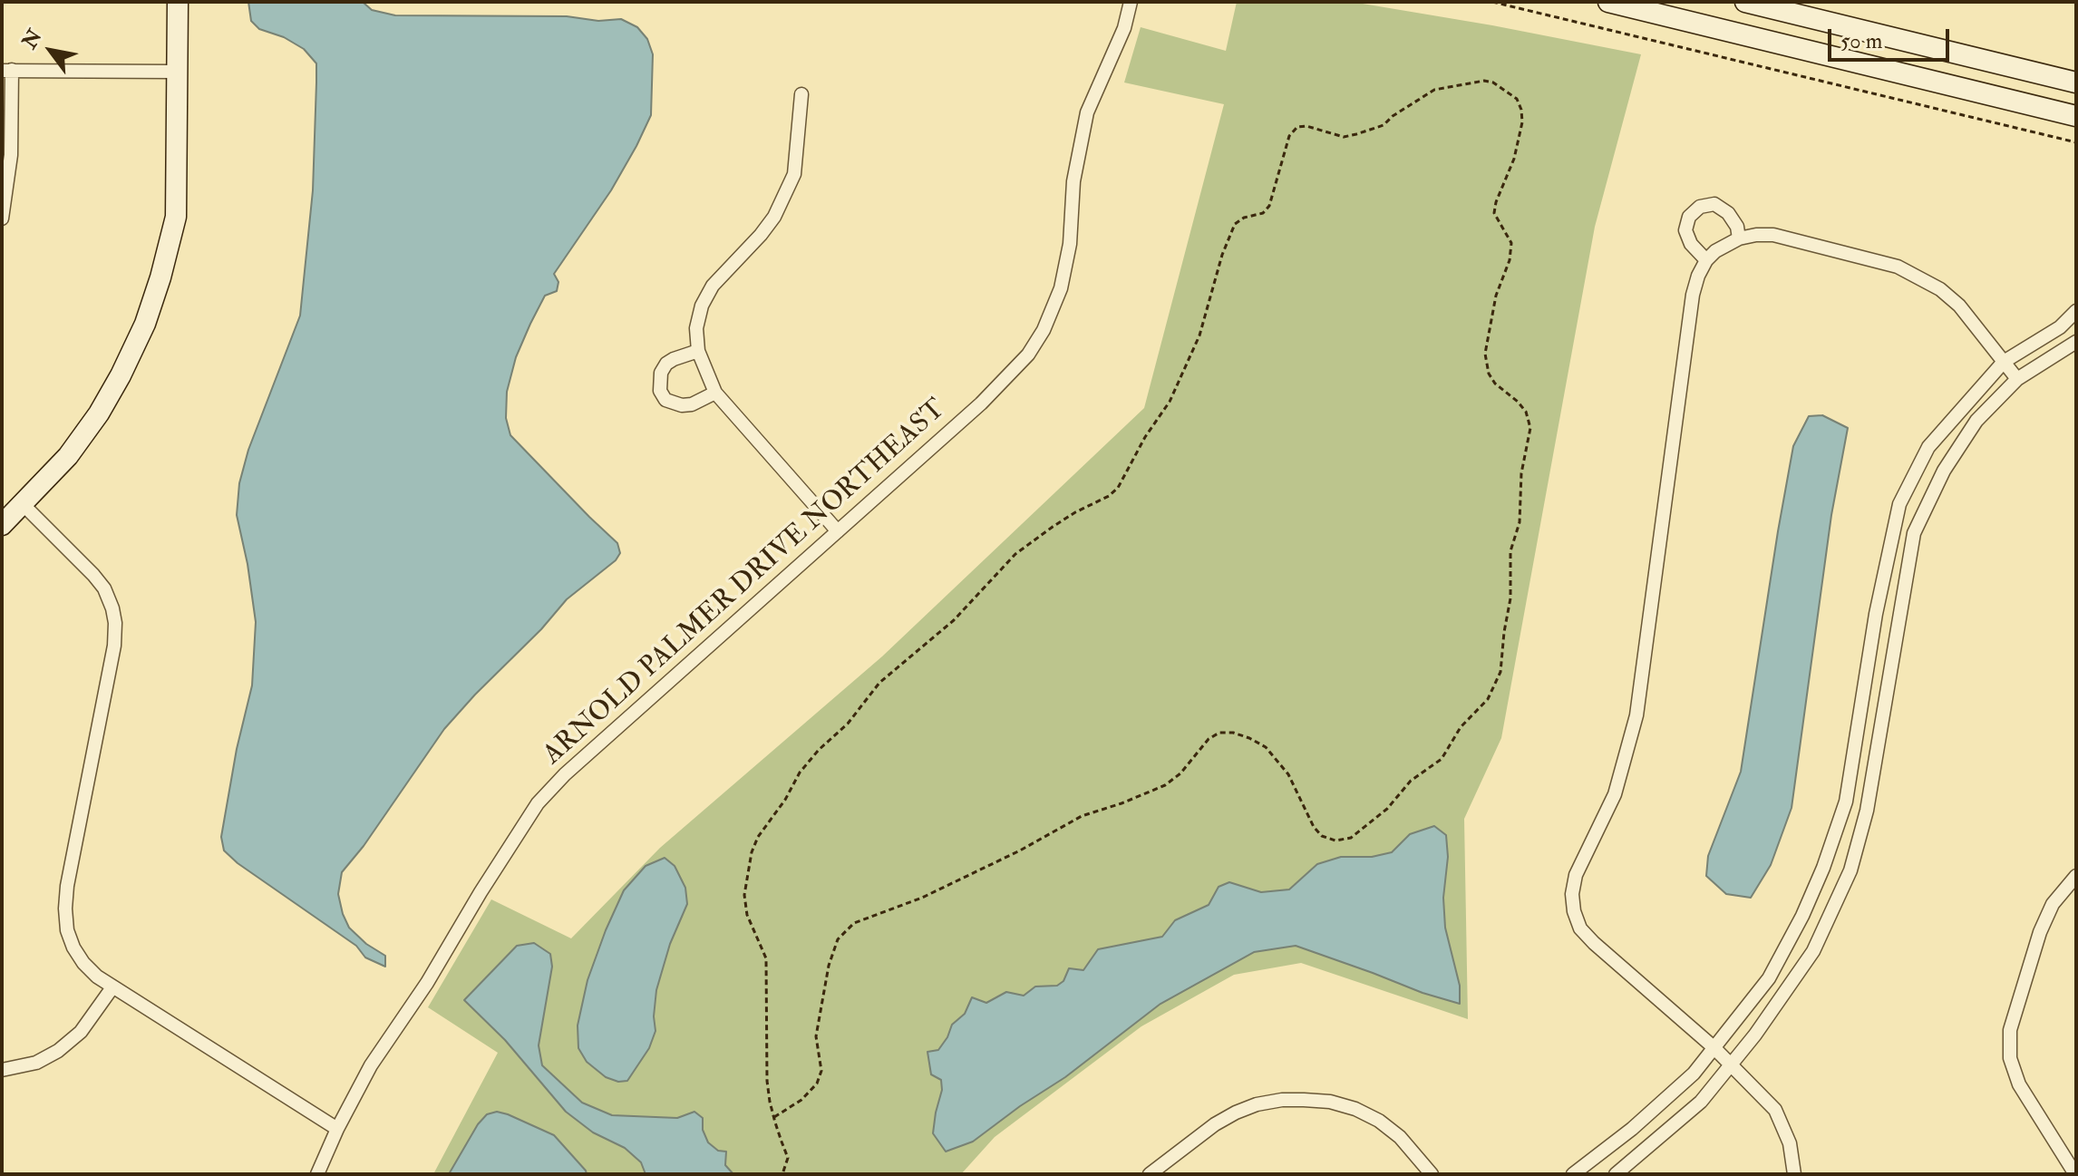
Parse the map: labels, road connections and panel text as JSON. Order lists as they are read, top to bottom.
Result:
{
  "streets": {
    "street": ["ARNOLD PALMER DRIVE NORTHEAST"]
  },
  "scale_bar": "50 m",
  "north": "top left"
}
